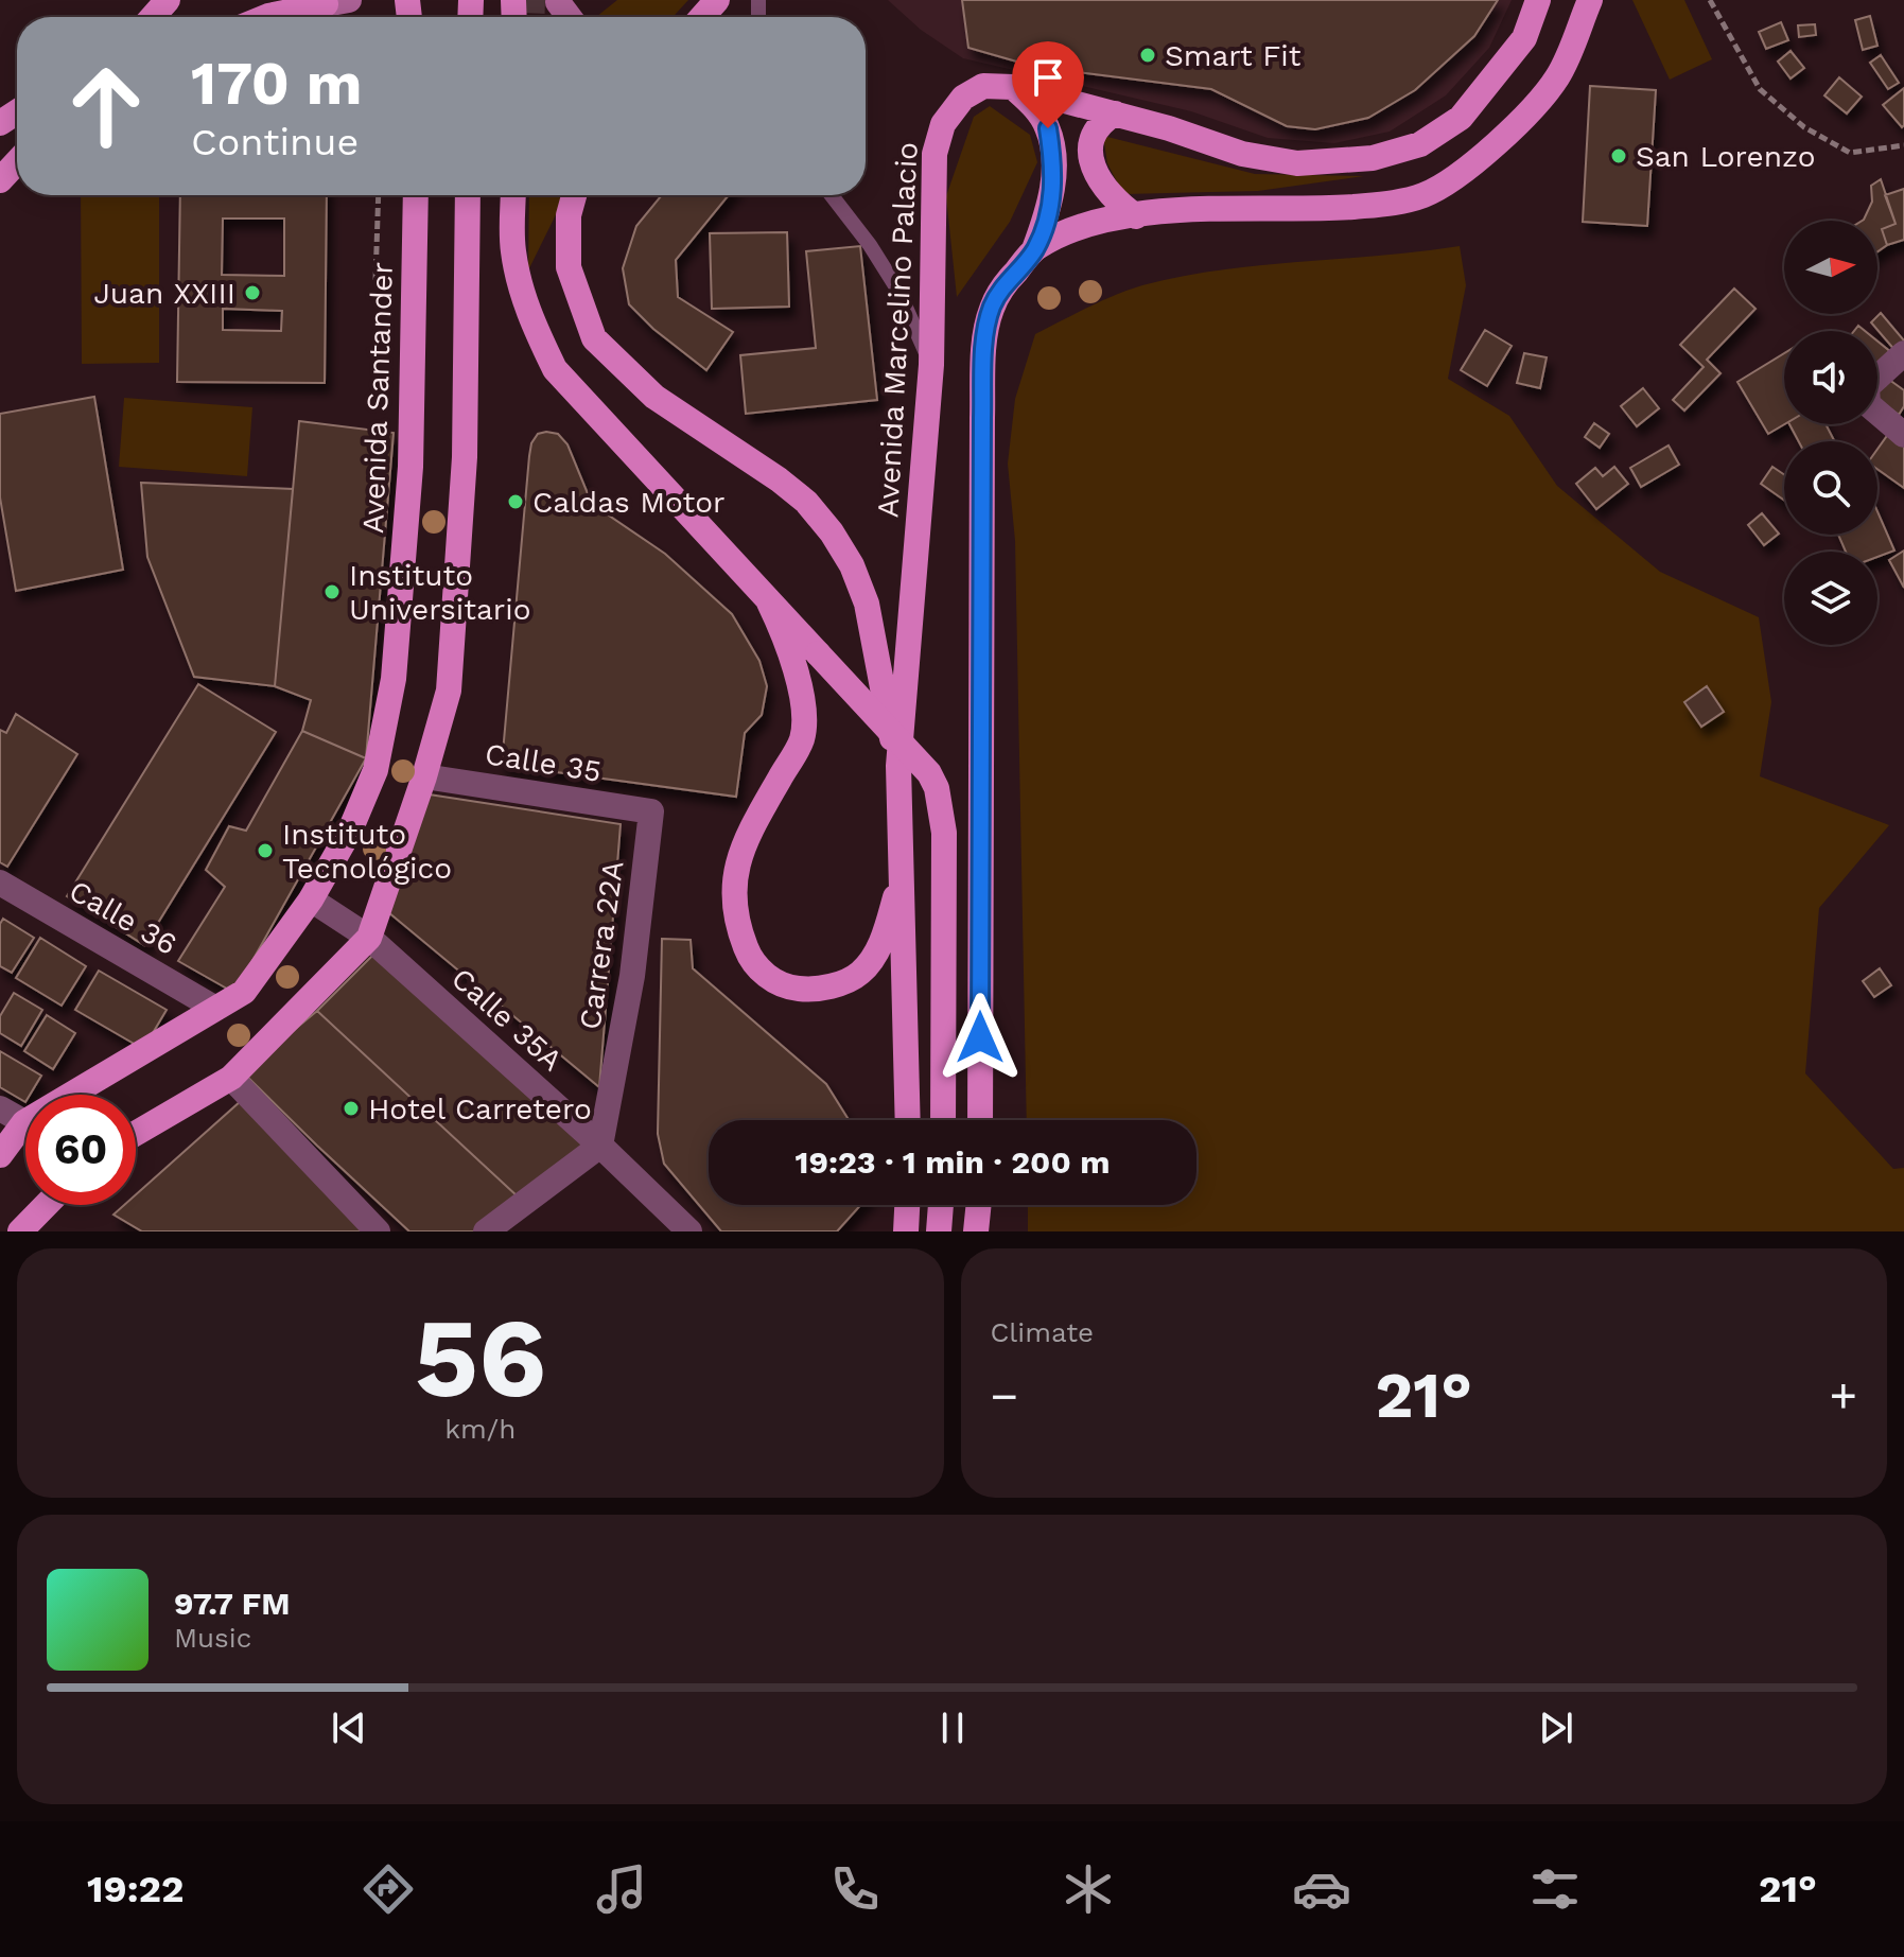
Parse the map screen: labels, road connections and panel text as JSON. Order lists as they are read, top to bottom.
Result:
{
  "streets": {
    "main road": ["Avenida Marcelino Palacio", "Avenida Santander"],
    "street": [
      "Calle 35",
      "Calle 36",
      "Carrera 22A",
      "Calle 35A"
    ]
  },
  "crossings": [
    ["Avenida Santander", "Calle 36"],
    ["Avenida Santander", "Calle 35A"],
    ["Calle 35", "Carrera 22A"],
    ["Carrera 22A", "Calle 35A"]
  ],
  "places": [
    "Smart Fit",
    "San Lorenzo",
    "Juan XXIII",
    "Caldas Motor",
    "Instituto Universitario",
    "Instituto Tecnológico",
    "Hotel Carretero"
  ],
  "north": "right",
  "page": {
    "turn": ["170 m", "Continue"],
    "limit": "60",
    "trip": "19:23 · 1 min · 200 m",
    "tile": [
      ["56", "km/h"],
      "Climate"
    ],
    "heat": ["−", "21°", "+"],
    "song": ["97.7 FM", "Music"],
    "tabs": ["19:22", "21°"]
  }
}
